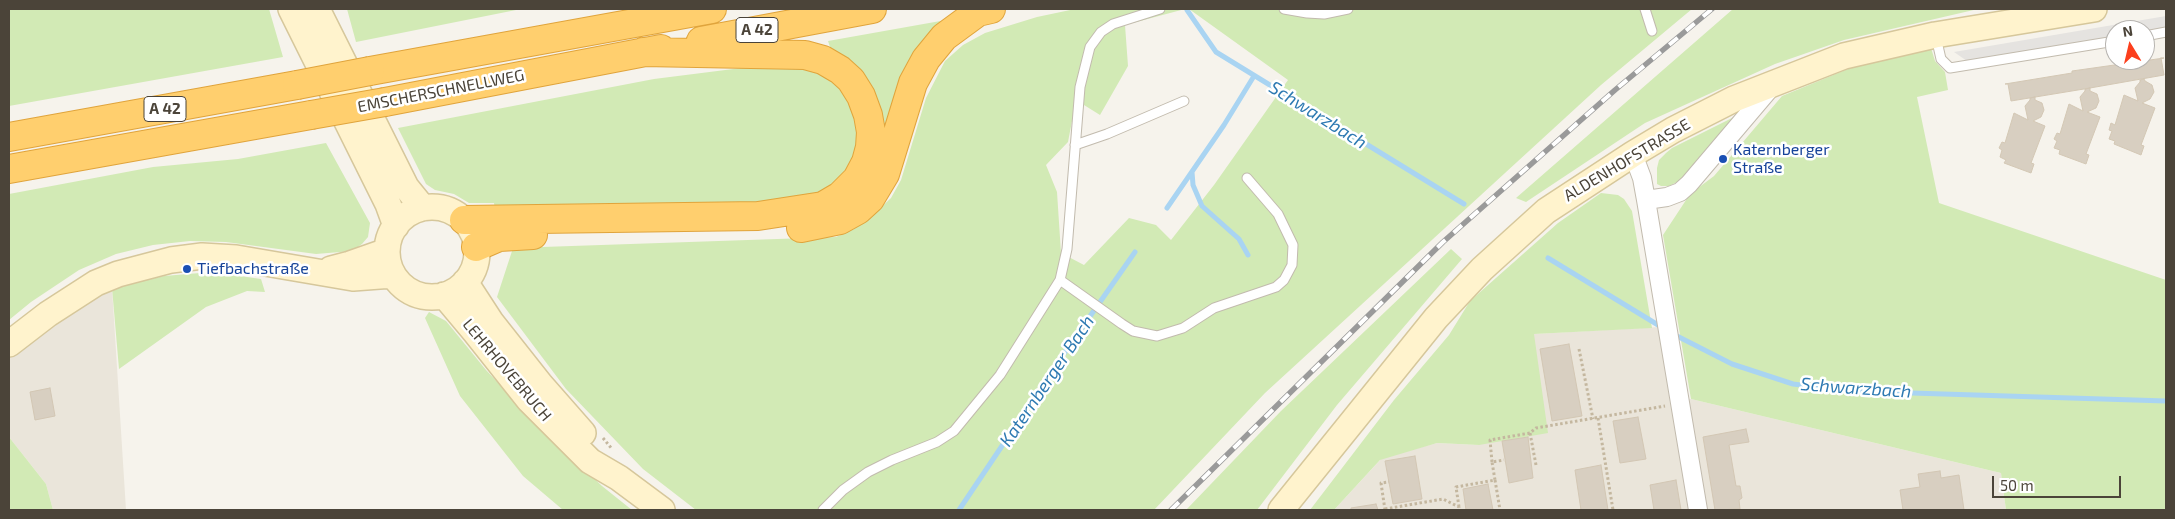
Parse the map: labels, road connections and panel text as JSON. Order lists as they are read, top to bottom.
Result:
{
  "streets": {
    "highway": ["A 42", "EMSCHERSCHNELLWEG"],
    "street": ["ALDENHOFSTRASSE", "LEHRHOVEBRUCH"]
  },
  "water": ["Schwarzbach", "Katernberger Bach"],
  "places": ["Katernberger Straße", "Tiefbachstraße"],
  "scale_bar": "50 m",
  "north": "top"
}
